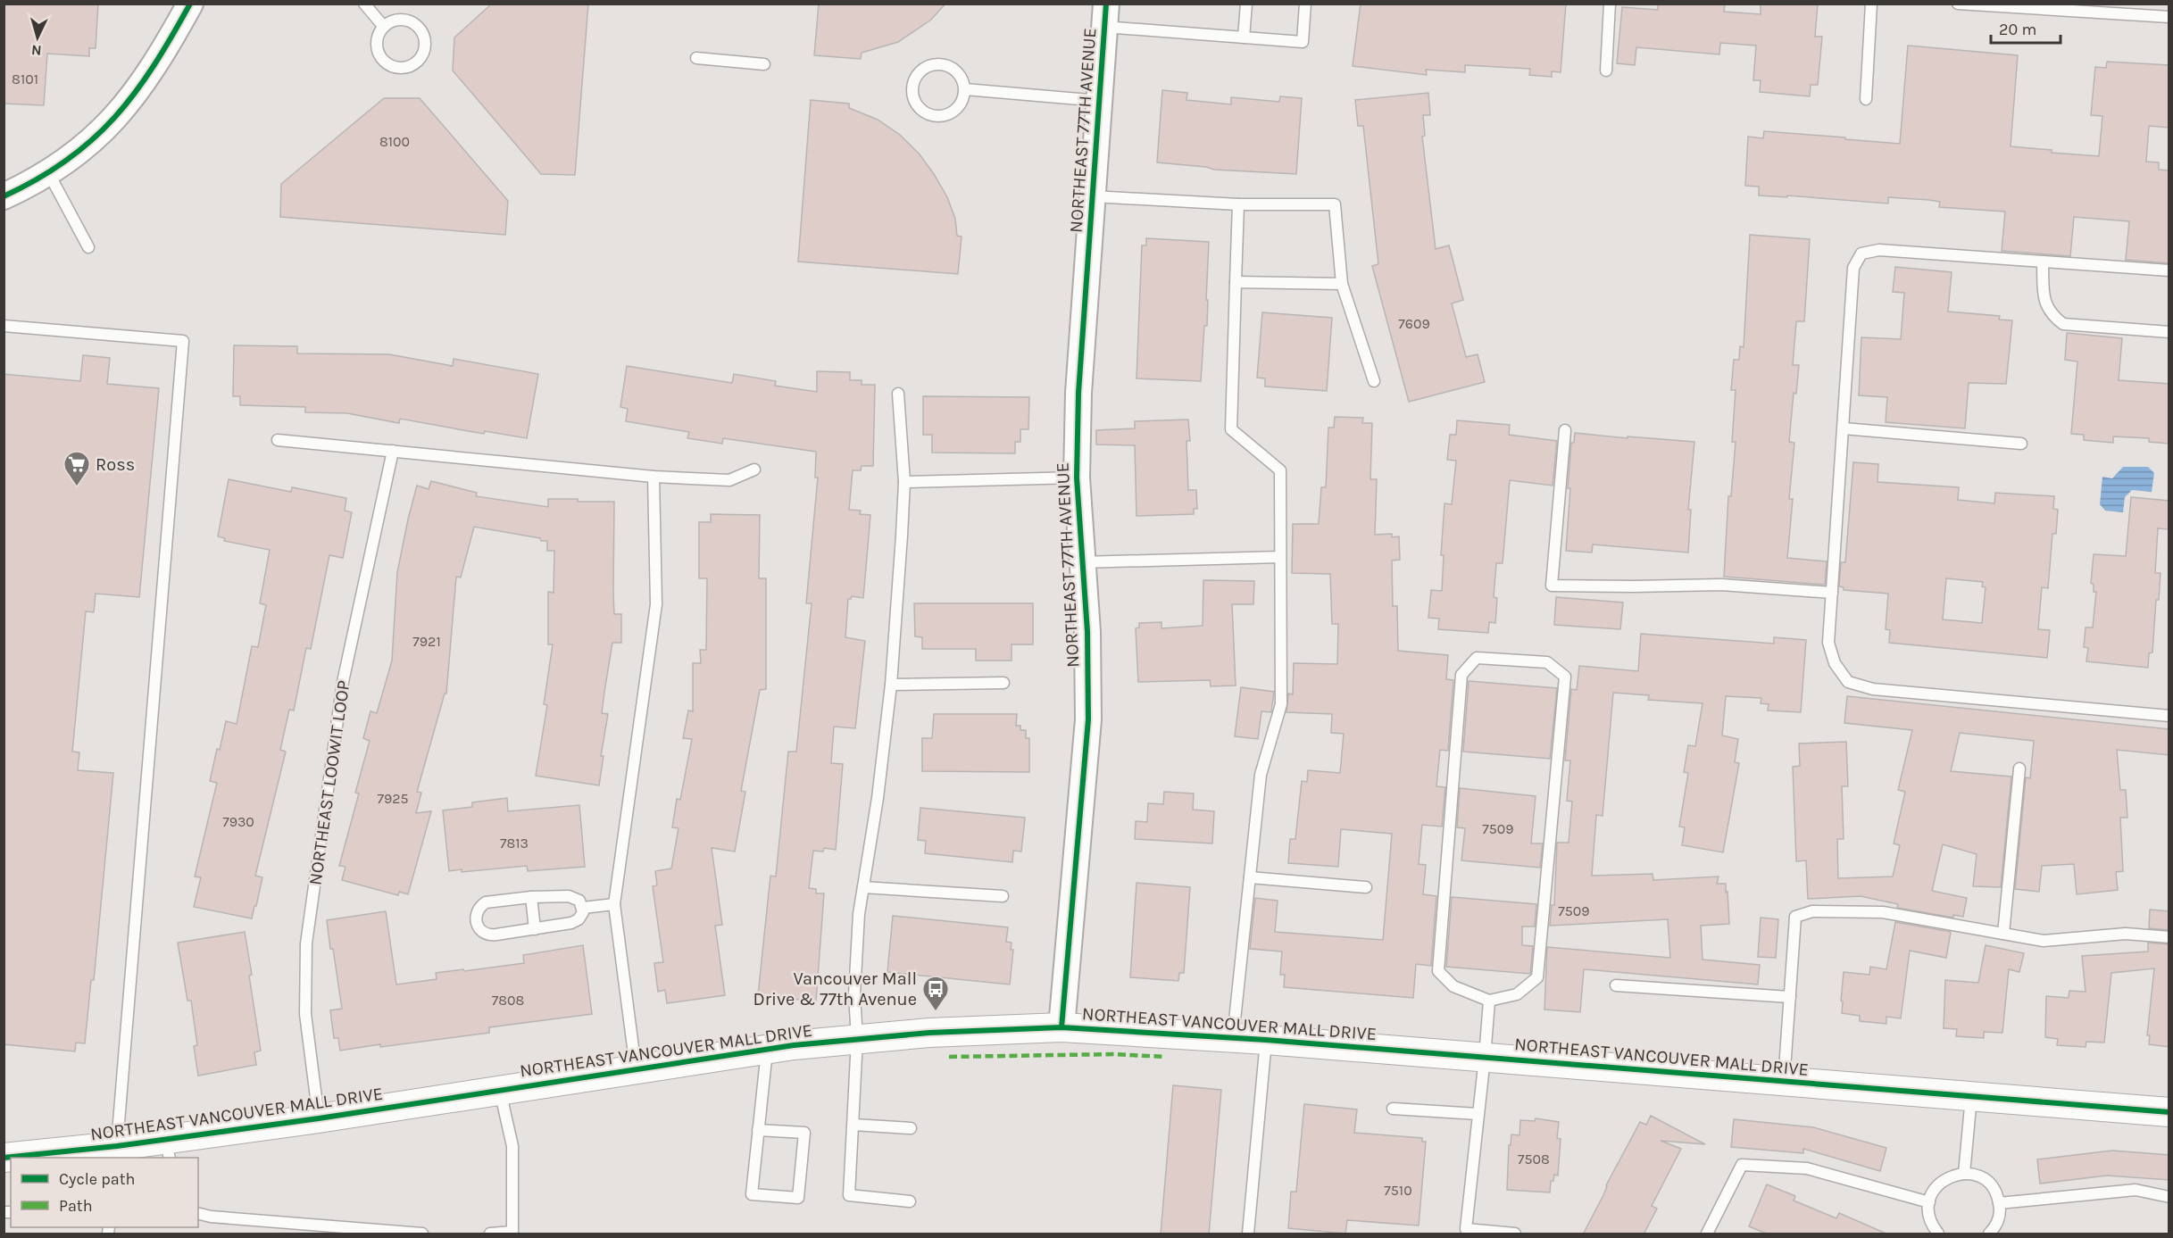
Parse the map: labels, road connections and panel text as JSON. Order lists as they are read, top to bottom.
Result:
{
  "streets": {
    "main road": ["NORTHEAST VANCOUVER MALL DRIVE"],
    "street": ["NORTHEAST 77TH AVENUE"],
    "lane": ["NORTHEAST LOOWIT LOOP"]
  },
  "crossings": [
    ["NORTHEAST 77TH AVENUE", "NORTHEAST VANCOUVER MALL DRIVE"],
    ["NORTHEAST LOOWIT LOOP", "NORTHEAST VANCOUVER MALL DRIVE"]
  ],
  "places": {
    "supermarket": ["Ross"],
    "bus stop": ["Vancouver Mall Drive & 77th Avenue"]
  },
  "house_numbers": [
    "8101",
    "8100",
    "7609",
    "7921",
    "7925",
    "7930",
    "7509",
    "7813",
    "7509",
    "7808",
    "7508",
    "7510"
  ],
  "legend": ["Cycle path", "Path"],
  "scale_bar": "20 m",
  "north": "bottom"
}
